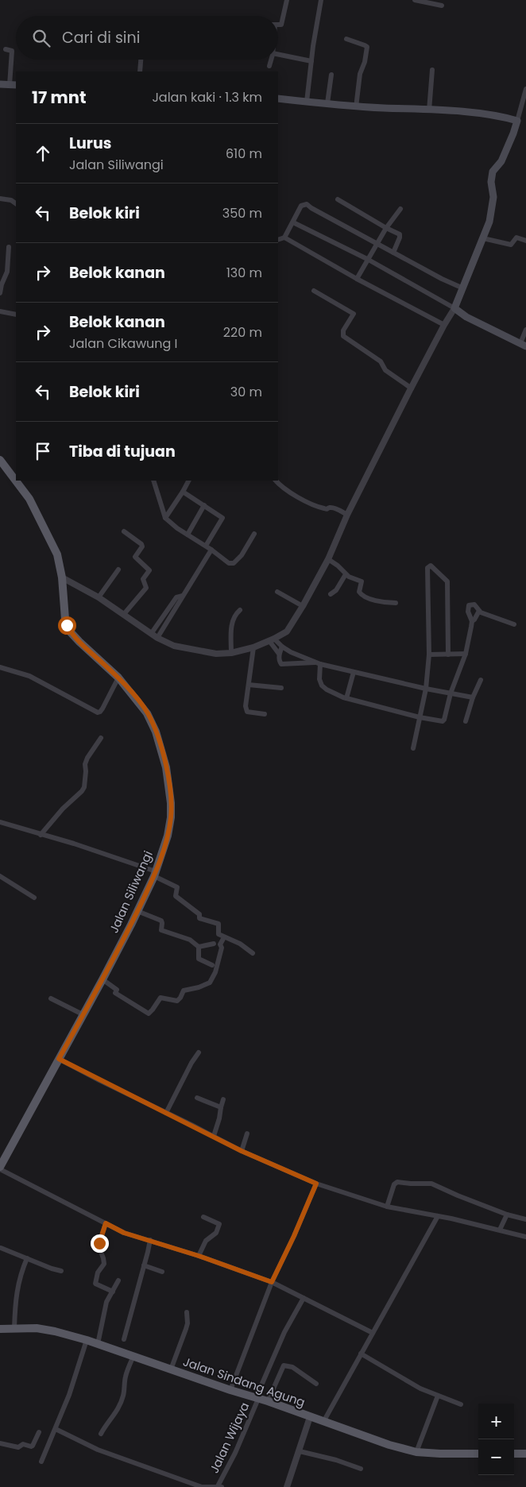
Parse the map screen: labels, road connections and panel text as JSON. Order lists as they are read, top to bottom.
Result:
{
  "streets": {
    "main road": ["Jalan Siliwangi", "Jalan Sindang Agung"],
    "street": ["Jalan Wijaya"]
  },
  "crossings": [
    ["Jalan Sindang Agung", "Jalan Wijaya"]
  ],
  "page": {
    "search": "Cari di sini",
    "heading": ["17 mnt", "Jalan kaki · 1.3 km"],
    "list": [
      ["Lurus", "Jalan Siliwangi", "610 m"],
      ["Belok kiri", "350 m"],
      ["Belok kanan", "130 m"],
      ["Belok kanan", "Jalan Cikawung I", "220 m"],
      ["Belok kiri", "30 m"],
      "Tiba di tujuan"
    ],
    "map_buttons": ["+", "−"]
  }
}
